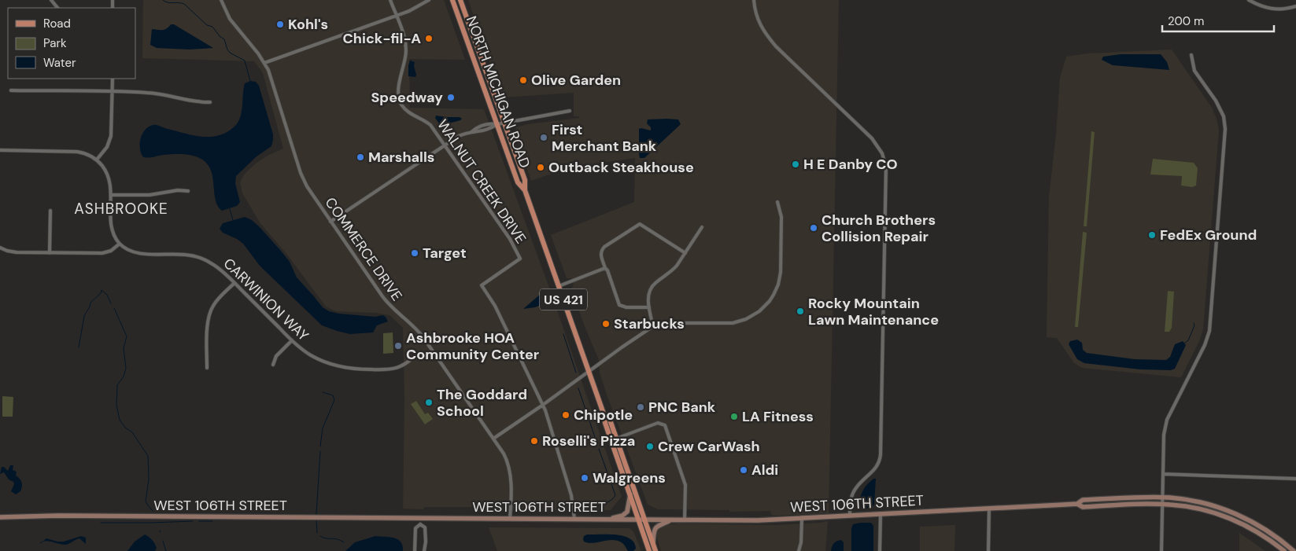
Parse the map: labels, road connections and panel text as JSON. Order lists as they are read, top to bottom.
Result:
{
  "streets": {
    "main road": ["NORTH MICHIGAN ROAD", "US 421"],
    "street": [
      "WALNUT CREEK DRIVE",
      "COMMERCE DRIVE",
      "CARWINION WAY",
      "WEST 106TH STREET"
    ]
  },
  "crossings": [
    ["NORTH MICHIGAN ROAD", "WEST 106TH STREET"],
    ["WALNUT CREEK DRIVE", "WEST 106TH STREET"],
    ["COMMERCE DRIVE", "WEST 106TH STREET"]
  ],
  "districts": ["ASHBROOKE"],
  "places": [
    "Kohl's",
    "Chick-fil-A",
    "Olive Garden",
    "Speedway",
    "First Merchant Bank",
    "Marshalls",
    "H E Danby CO",
    "Outback Steakhouse",
    "Church Brothers Collision Repair",
    "FedEx Ground",
    "Target",
    "Rocky Mountain Lawn Maintenance",
    "Starbucks",
    "Ashbrooke HOA Community Center",
    "The Goddard School",
    "PNC Bank",
    "Chipotle",
    "LA Fitness",
    "Roselli's Pizza",
    "Crew CarWash",
    "Aldi",
    "Walgreens"
  ],
  "legend": ["Road", "Park", "Water"],
  "scale_bar": "200 m"
}
